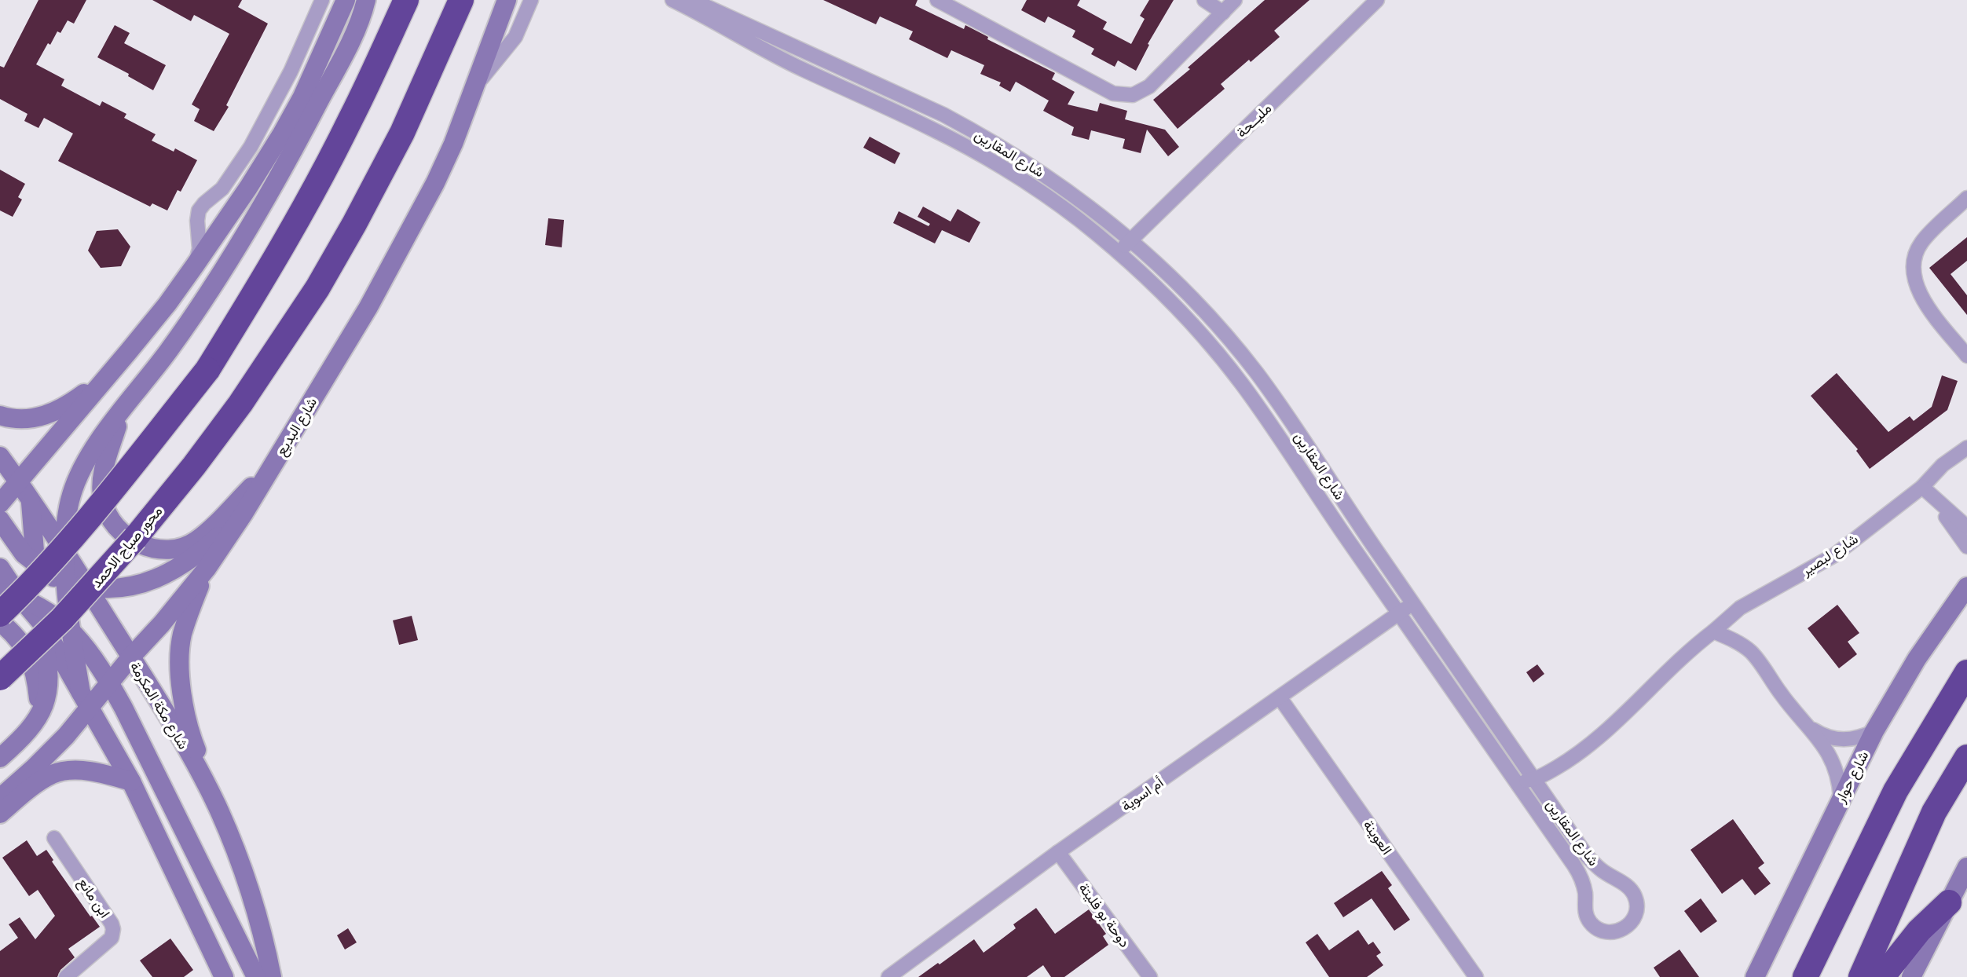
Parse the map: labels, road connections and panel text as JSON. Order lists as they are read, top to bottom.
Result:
{
  "streets": {
    "highway": ["محور صباح الاحمد"],
    "main road": ["شارع البديع", "شارع مكة المكرمة", "شارع حوار"],
    "street": [
      "مليــحة",
      "شارع المقارين",
      "شارع لبصير",
      "أم اسوية",
      "العوينة",
      "ابن مانع",
      "دوحة بو فليتة"
    ]
  },
  "crossings": [
    ["مليــحة", "شارع المقارين"],
    ["شارع المقارين", "شارع لبصير"],
    ["شارع المقارين", "أم اسوية"],
    ["شارع البديع", "شارع مكة المكرمة"],
    ["أم اسوية", "العوينة"],
    ["أم اسوية", "دوحة بو فليتة"]
  ]
}
